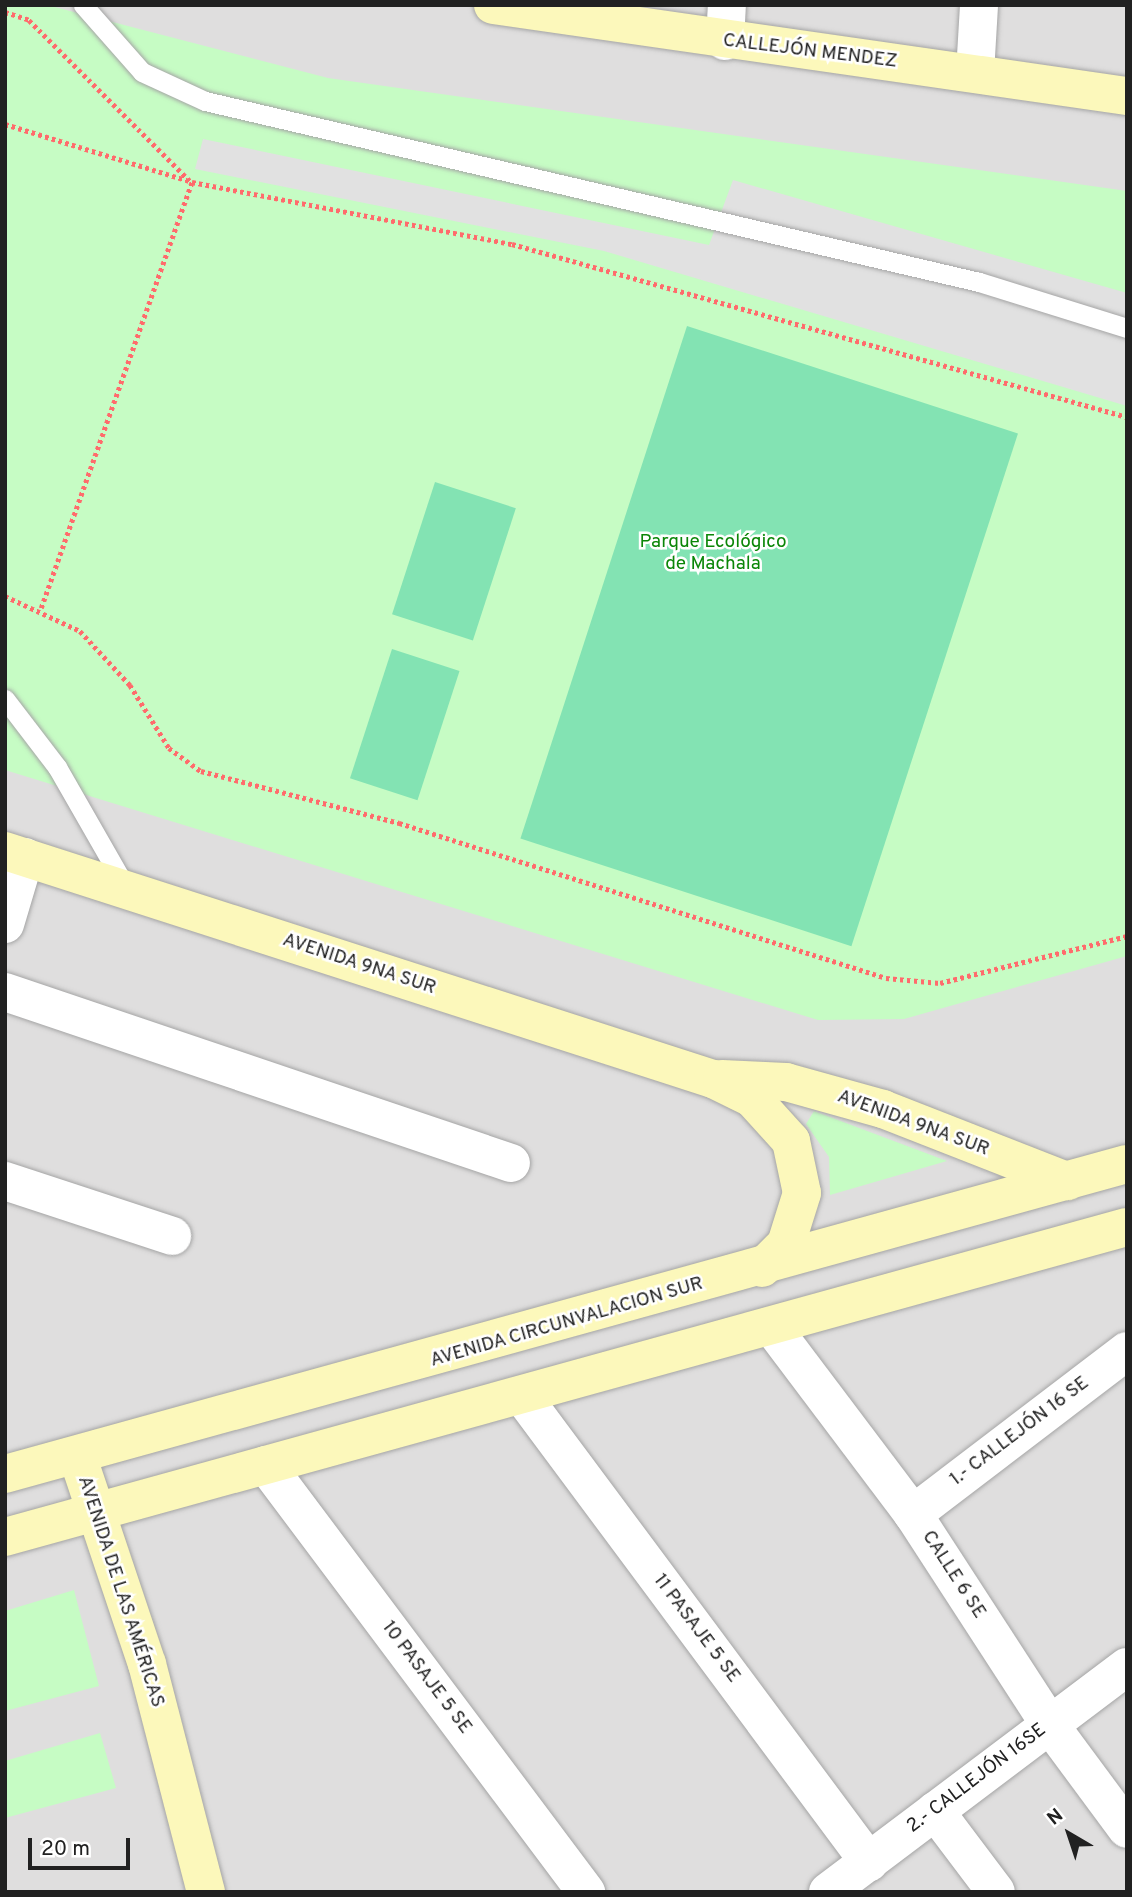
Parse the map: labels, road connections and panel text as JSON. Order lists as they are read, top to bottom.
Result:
{
  "streets": {
    "street": [
      "CALLEJÓN MENDEZ",
      "AVENIDA 9NA SUR",
      "AVENIDA CIRCUNVALACION SUR",
      "1.- CALLEJÓN 16 SE",
      "CALLE 6 SE",
      "AVENIDA DE LAS AMÉRICAS",
      "11 PASAJE 5 SE",
      "10 PASAJE 5 SE",
      "2.- CALLEJÓN 16SE"
    ]
  },
  "crossings": [
    ["AVENIDA 9NA SUR", "AVENIDA CIRCUNVALACION SUR"],
    ["AVENIDA CIRCUNVALACION SUR", "AVENIDA DE LAS AMÉRICAS"],
    ["1.- CALLEJÓN 16 SE", "CALLE 6 SE"],
    ["CALLE 6 SE", "2.- CALLEJÓN 16SE"],
    ["11 PASAJE 5 SE", "2.- CALLEJÓN 16SE"]
  ],
  "parks": ["Parque Ecológico de Machala"],
  "scale_bar": "20 m",
  "north": "top left"
}
